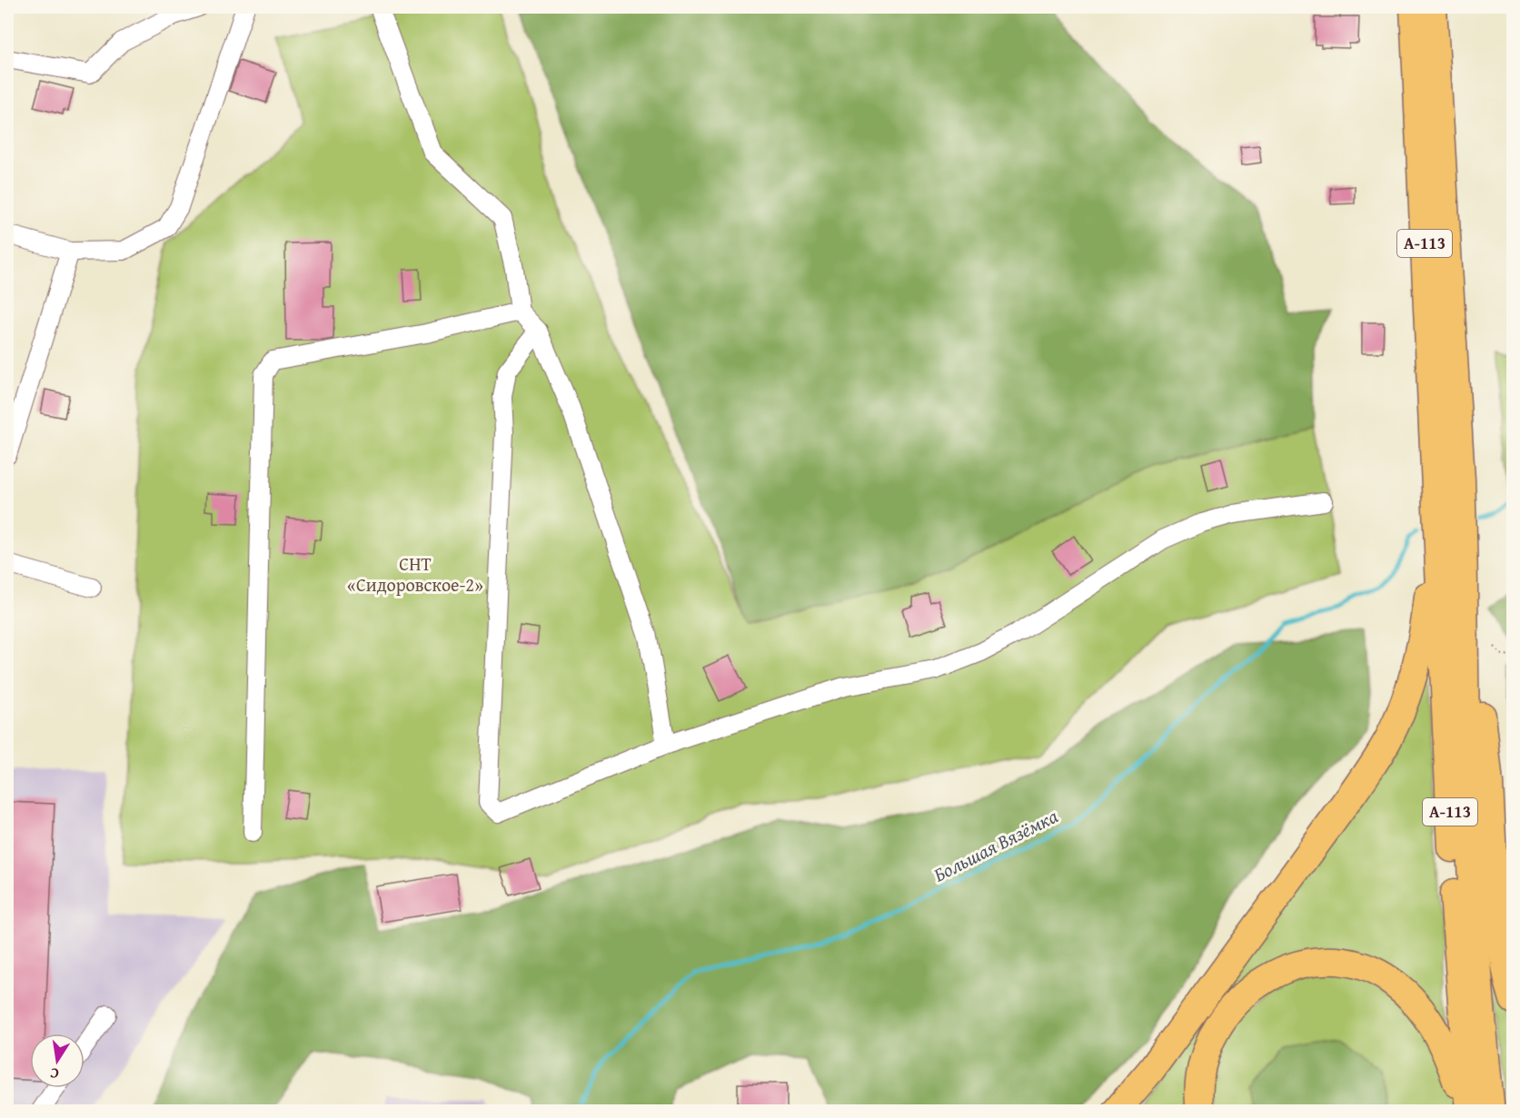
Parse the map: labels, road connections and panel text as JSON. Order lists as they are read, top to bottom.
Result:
{
  "streets": {
    "highway": ["А-113"]
  },
  "water": ["Большая Вязёмка"],
  "parks": ["СНТ «Сидоровское-2»"],
  "north": "bottom"
}
